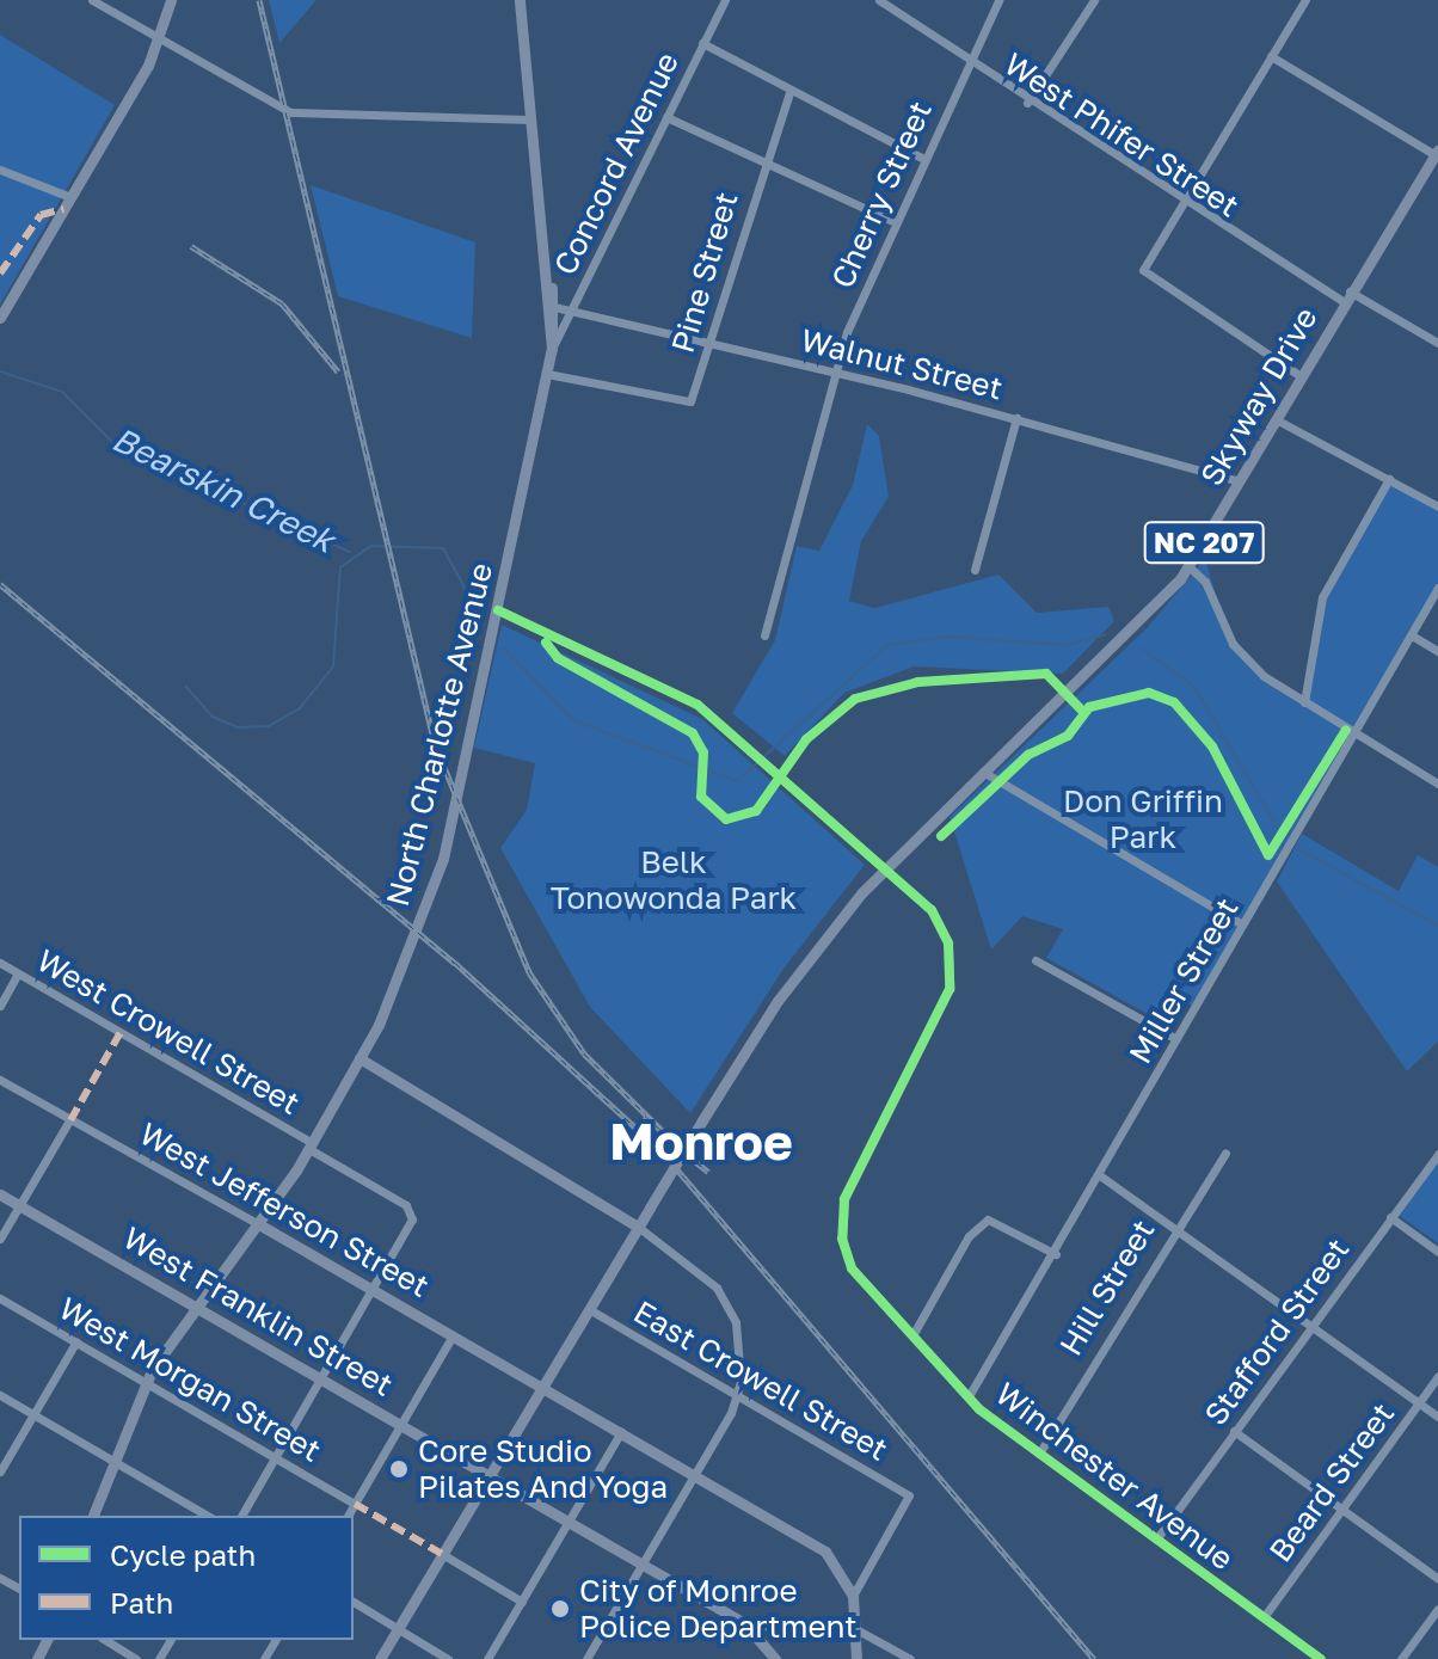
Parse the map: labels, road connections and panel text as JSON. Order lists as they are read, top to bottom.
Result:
{
  "streets": {
    "main road": [
      "Skyway Drive",
      "NC 207",
      "North Charlotte Avenue",
      "West Jefferson Street",
      "West Franklin Street"
    ],
    "street": [
      "West Phifer Street",
      "Concord Avenue",
      "Cherry Street",
      "Pine Street",
      "Walnut Street",
      "Miller Street",
      "West Crowell Street",
      "Hill Street",
      "Stafford Street",
      "West Morgan Street",
      "East Crowell Street",
      "Winchester Avenue",
      "Beard Street"
    ]
  },
  "crossings": [
    ["West Phifer Street", "Cherry Street"],
    ["West Phifer Street", "Skyway Drive"],
    ["Concord Avenue", "Walnut Street"],
    ["Concord Avenue", "North Charlotte Avenue"],
    ["Cherry Street", "Walnut Street"],
    ["Pine Street", "Walnut Street"],
    ["Pine Street", "North Charlotte Avenue"],
    ["Walnut Street", "Skyway Drive"],
    ["Walnut Street", "North Charlotte Avenue"],
    ["Skyway Drive", "NC 207"],
    ["Skyway Drive", "Winchester Avenue"],
    ["NC 207", "West Jefferson Street"],
    ["NC 207", "West Franklin Street"],
    ["NC 207", "East Crowell Street"],
    ["North Charlotte Avenue", "West Crowell Street"],
    ["North Charlotte Avenue", "West Jefferson Street"],
    ["North Charlotte Avenue", "West Franklin Street"],
    ["North Charlotte Avenue", "West Morgan Street"],
    ["North Charlotte Avenue", "Winchester Avenue"],
    ["Miller Street", "Winchester Avenue"],
    ["West Crowell Street", "West Jefferson Street"],
    ["West Jefferson Street", "East Crowell Street"],
    ["Hill Street", "Winchester Avenue"],
    ["Stafford Street", "Winchester Avenue"],
    ["Winchester Avenue", "Beard Street"]
  ],
  "districts": ["Monroe"],
  "water": ["Bearskin Creek"],
  "parks": ["Don Griffin Park", "Belk Tonowonda Park"],
  "places": ["Core Studio Pilates And Yoga", "City of Monroe Police Department"],
  "legend": ["Cycle path", "Path"]
}
